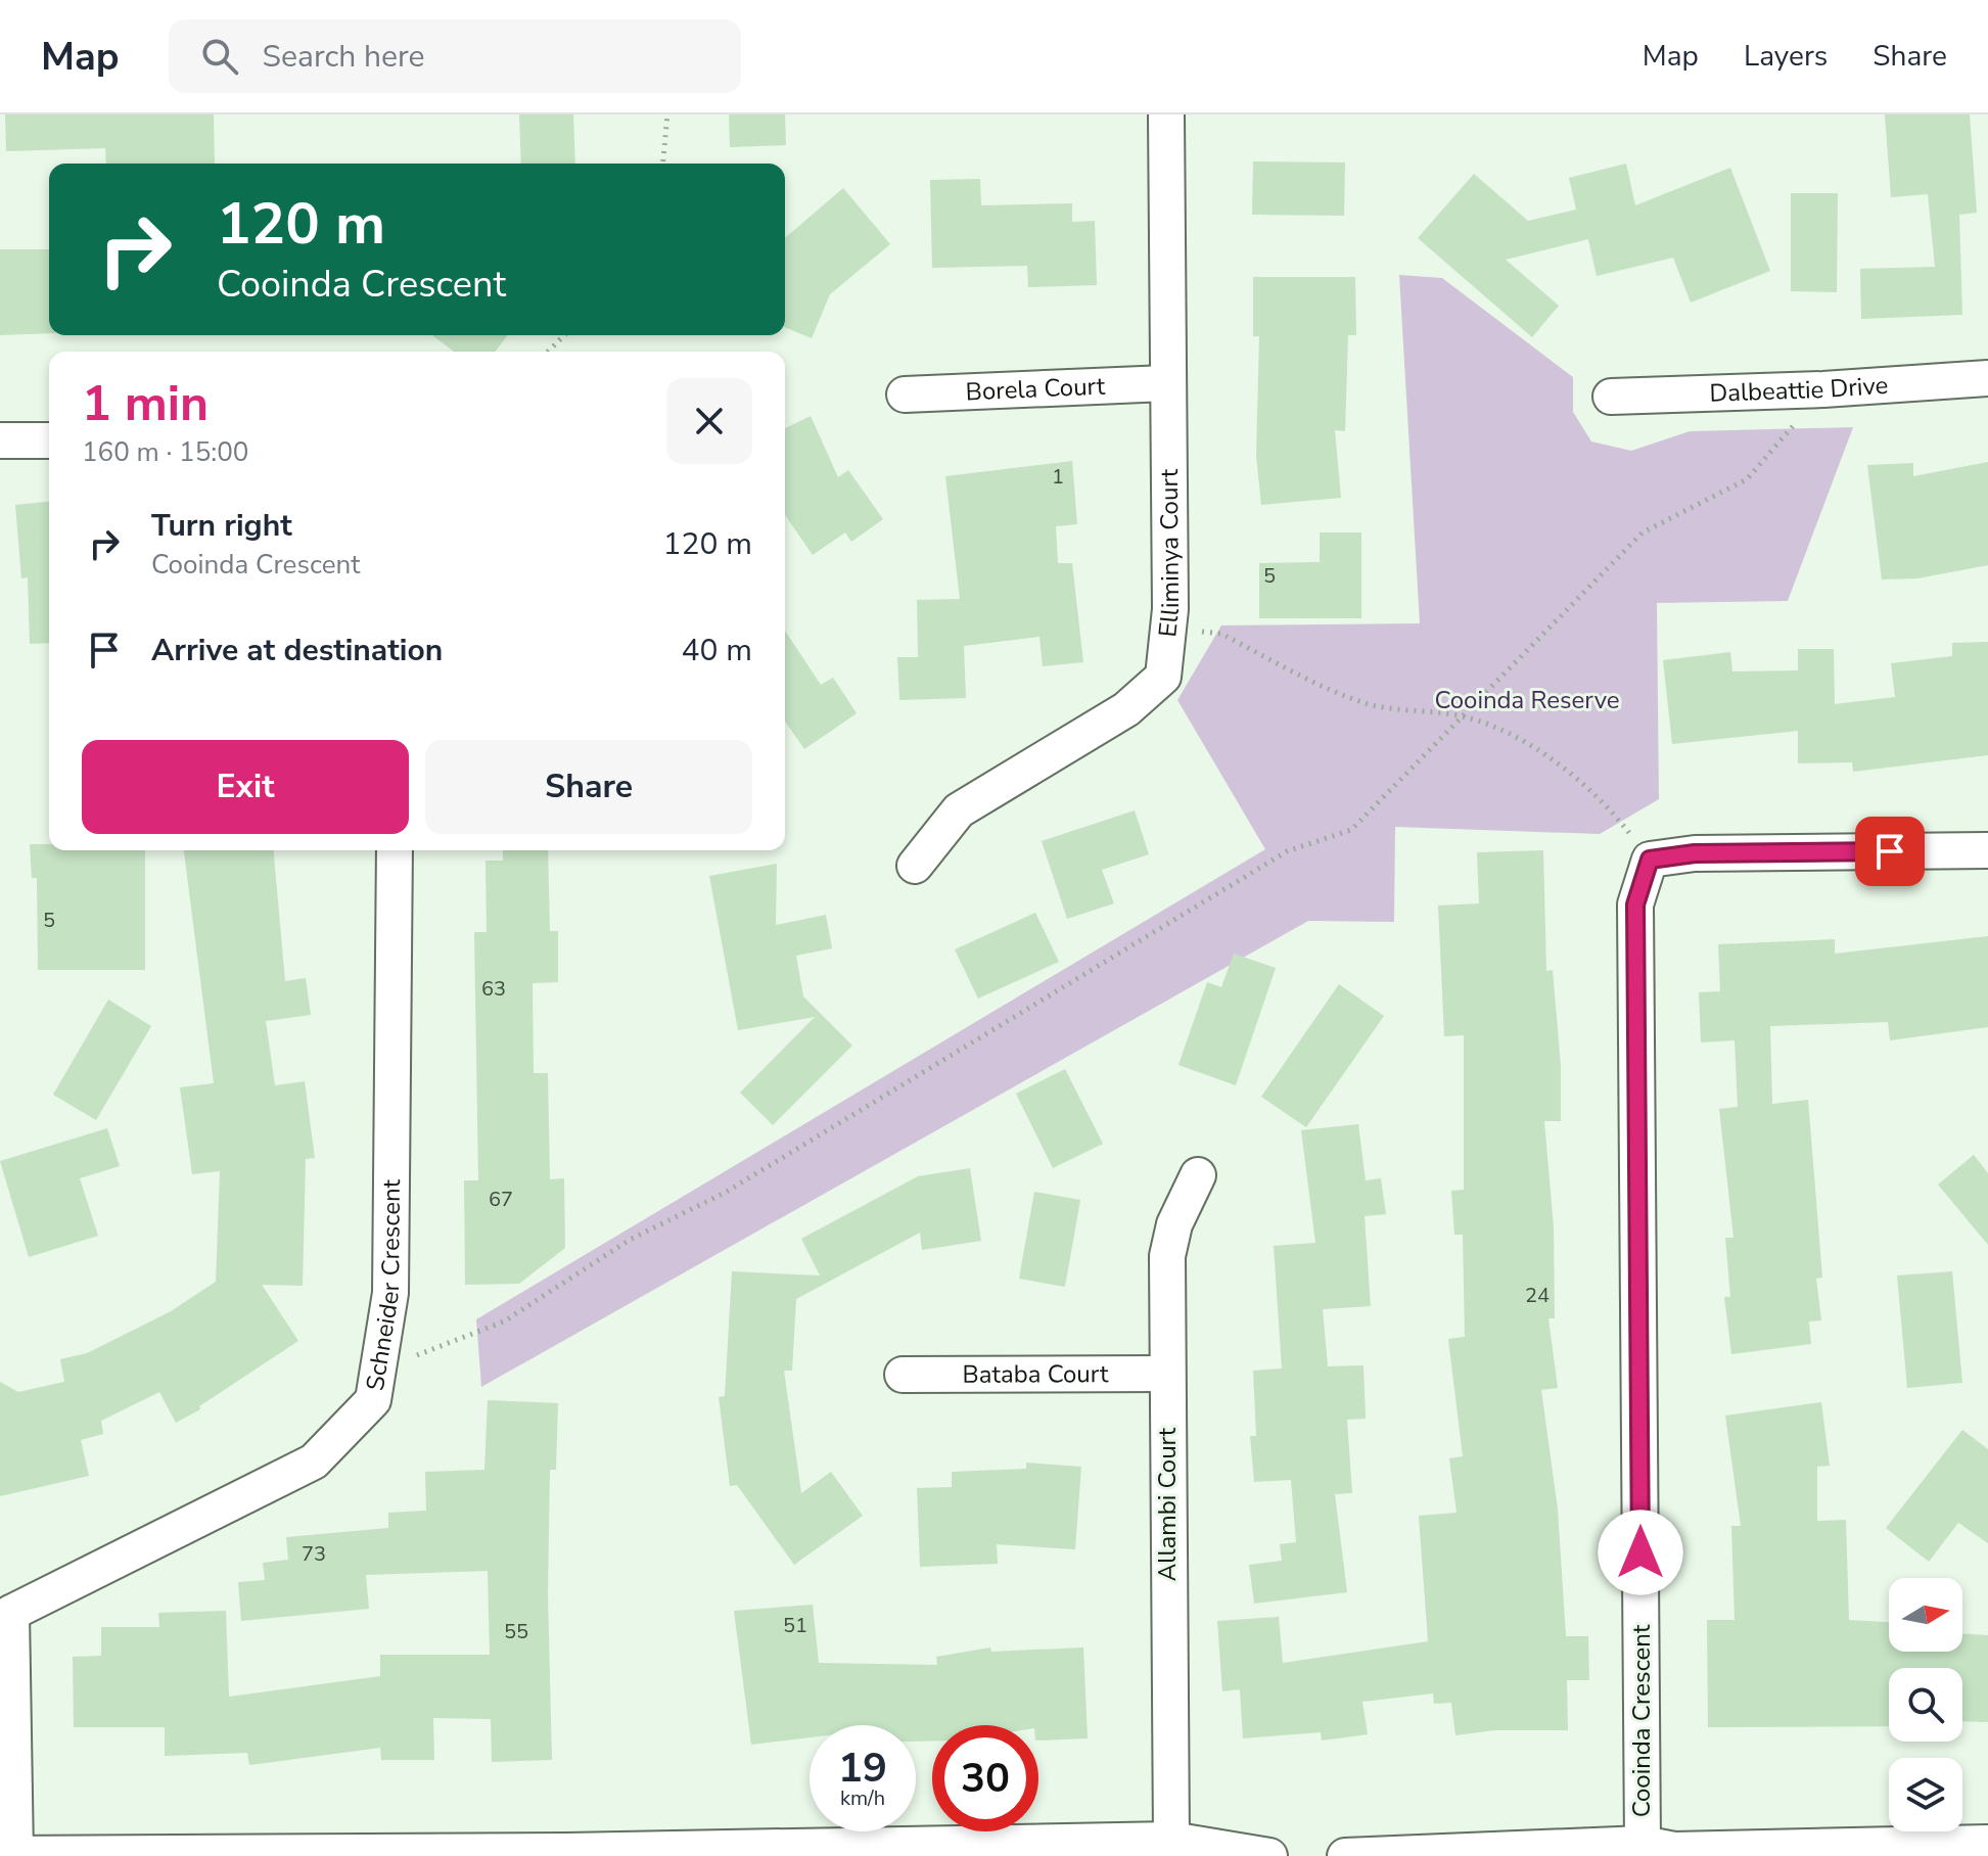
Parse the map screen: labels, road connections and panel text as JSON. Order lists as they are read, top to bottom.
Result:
{
  "streets": {
    "street": [
      "Dalbeattie Drive",
      "Borela Court",
      "Elliminya Court",
      "Schneider Crescent",
      "Bataba Court",
      "Allambi Court",
      "Cooinda Crescent"
    ]
  },
  "crossings": [
    ["Borela Court", "Elliminya Court"],
    ["Bataba Court", "Allambi Court"]
  ],
  "parks": ["Cooinda Reserve"],
  "house_numbers": [
    "1",
    "5",
    "5",
    "63",
    "67",
    "24",
    "73",
    "51",
    "55"
  ],
  "north": "right",
  "page": {
    "header": "Map",
    "search": "Search here",
    "nav": ["Map", "Layers", "Share"],
    "turn": ["120 m", "Cooinda Crescent"],
    "heading": ["1 min", "160 m · 15:00"],
    "list": [
      {
        "name": "Turn right",
        "note": "Cooinda Crescent",
        "value": "120 m"
      },
      {
        "name": "Arrive at destination",
        "value": "40 m"
      }
    ],
    "buttons": ["Exit", "Share"],
    "speed": "19 km/h",
    "limit": "30"
  }
}
